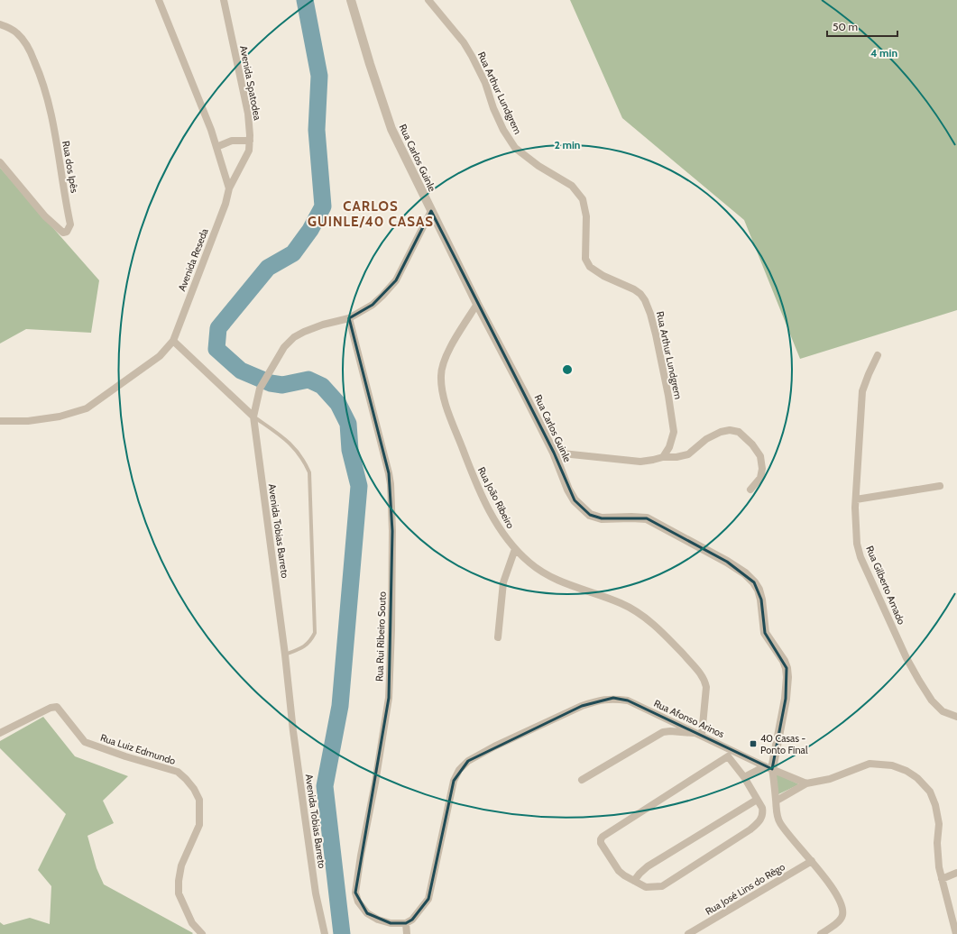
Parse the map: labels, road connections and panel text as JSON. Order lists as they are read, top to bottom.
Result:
{
  "streets": {
    "street": [
      "Avenida Spatodea",
      "Rua Arthur Lundgrem",
      "Rua Carlos Guinle",
      "Rua dos Ipês",
      "Avenida Reseda",
      "Rua João Ribeiro",
      "Avenida Tobias Barreto",
      "Rua Gilberto Amado",
      "Rua Rui Ribeiro Souto",
      "Rua Afonso Arinos",
      "Rua Luiz Edmundo",
      "Rua José Lins do Rêgo"
    ]
  },
  "crossings": [
    ["Avenida Spatodea", "Avenida Reseda"],
    ["Rua Carlos Guinle", "Rua João Ribeiro"],
    ["Rua Carlos Guinle", "Avenida Tobias Barreto"],
    ["Rua Carlos Guinle", "Rua Afonso Arinos"],
    ["Rua João Ribeiro", "Rua Afonso Arinos"],
    ["Avenida Tobias Barreto", "Rua Rui Ribeiro Souto"],
    ["Rua Rui Ribeiro Souto", "Rua Afonso Arinos"]
  ],
  "districts": ["CARLOS GUINLE/40 CASAS"],
  "places": {
    "transit": ["40 Casas - Ponto Final"]
  },
  "scale_bar": "50 m",
  "rings": ["4 min", "2 min"]
}
